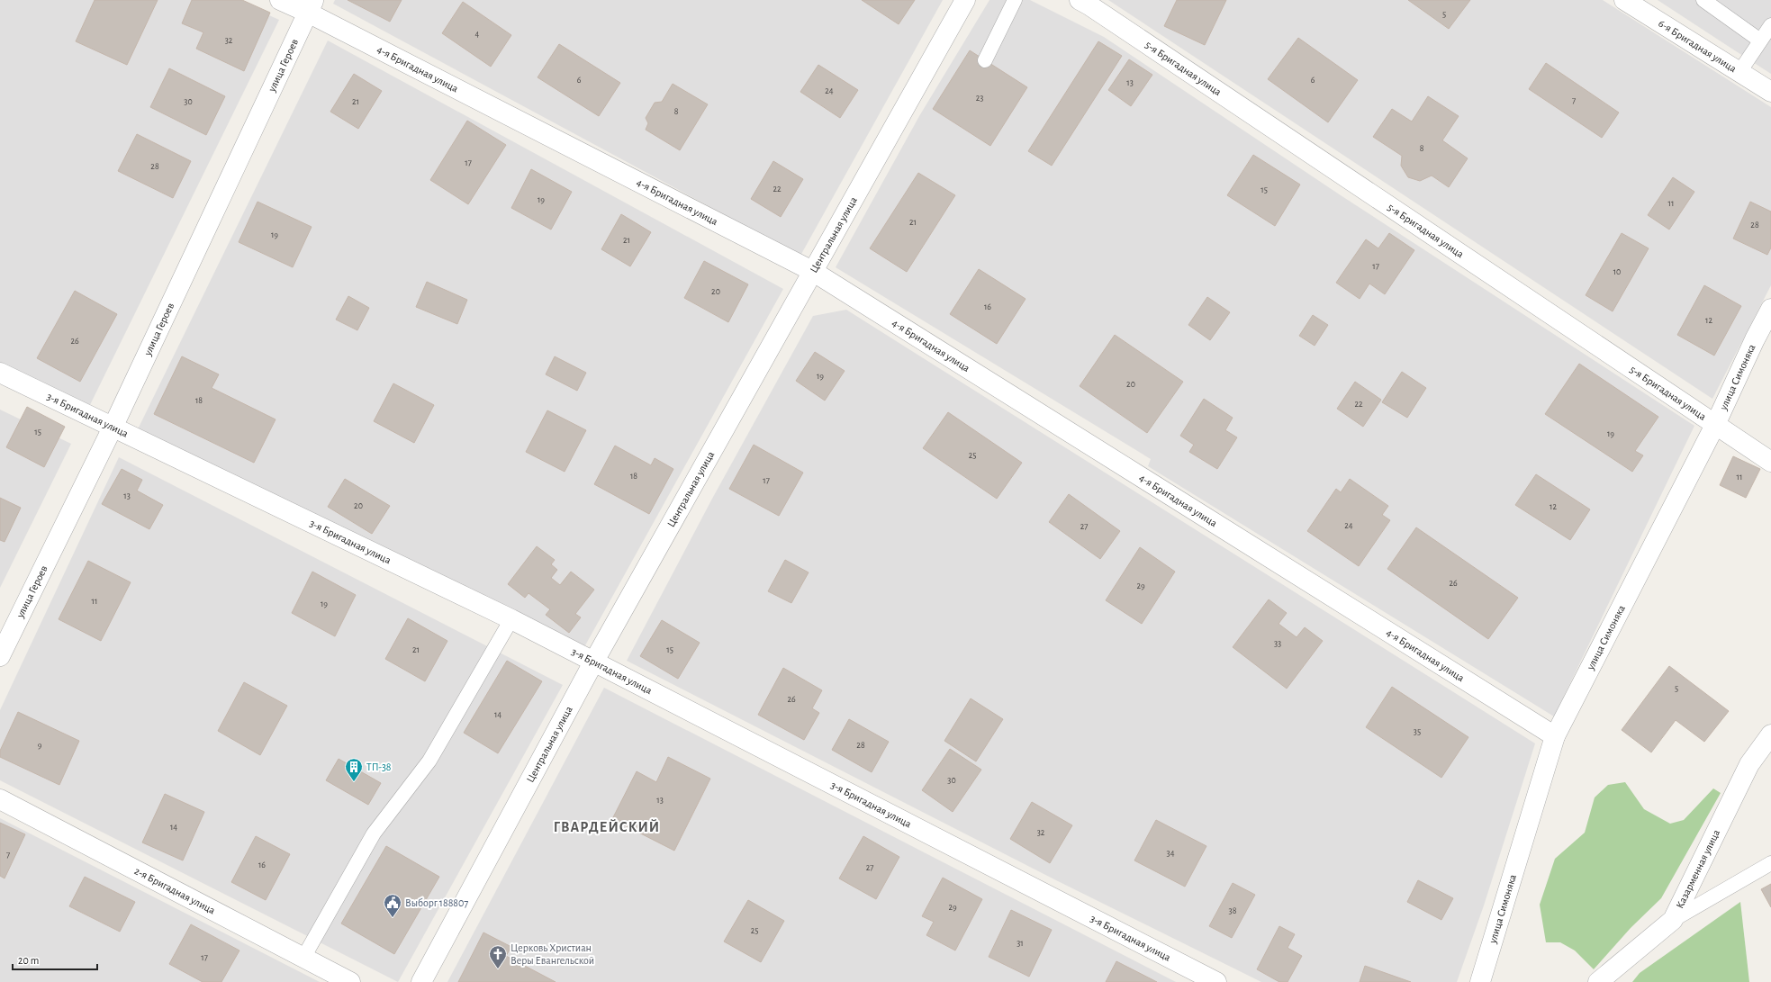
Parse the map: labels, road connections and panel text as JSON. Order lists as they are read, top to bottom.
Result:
{
  "streets": {
    "street": [
      "6-я Бригадная улица",
      "улица Героев",
      "4-я Бригадная улица",
      "5-я Бригадная улица",
      "Центральная улица",
      "улица Симоняка",
      "3-я Бригадная улица",
      "Казарменная улица",
      "2-я Бригадная улица"
    ]
  },
  "crossings": [
    ["улица Героев", "4-я Бригадная улица"],
    ["улица Героев", "3-я Бригадная улица"],
    ["4-я Бригадная улица", "Центральная улица"],
    ["4-я Бригадная улица", "улица Симоняка"],
    ["5-я Бригадная улица", "улица Симоняка"],
    ["Центральная улица", "3-я Бригадная улица"]
  ],
  "districts": ["ГВАРДЕЙСКИЙ"],
  "places": {
    "building": ["ТП-38"],
    "public building": ["Выборг 188807"],
    "church": ["Церковь Христиан Веры Евангельской"]
  },
  "house_numbers": [
    "5",
    "4",
    "32",
    "6",
    "6",
    "13",
    "24",
    "23",
    "7",
    "30",
    "21",
    "8",
    "8",
    "17",
    "28",
    "22",
    "15",
    "19",
    "11",
    "21",
    "28",
    "19",
    "21",
    "17",
    "10",
    "20",
    "16",
    "12",
    "26",
    "19",
    "20",
    "18",
    "22",
    "15",
    "19",
    "25",
    "18",
    "11",
    "17",
    "13",
    "20",
    "12",
    "24",
    "27",
    "26",
    "29",
    "11",
    "19",
    "33",
    "21",
    "15",
    "5",
    "26",
    "14",
    "35",
    "9",
    "28",
    "30",
    "13",
    "14",
    "32",
    "34",
    "7",
    "16",
    "27",
    "29",
    "38",
    "25",
    "31",
    "17"
  ],
  "scale_bar": "20 m"
}
